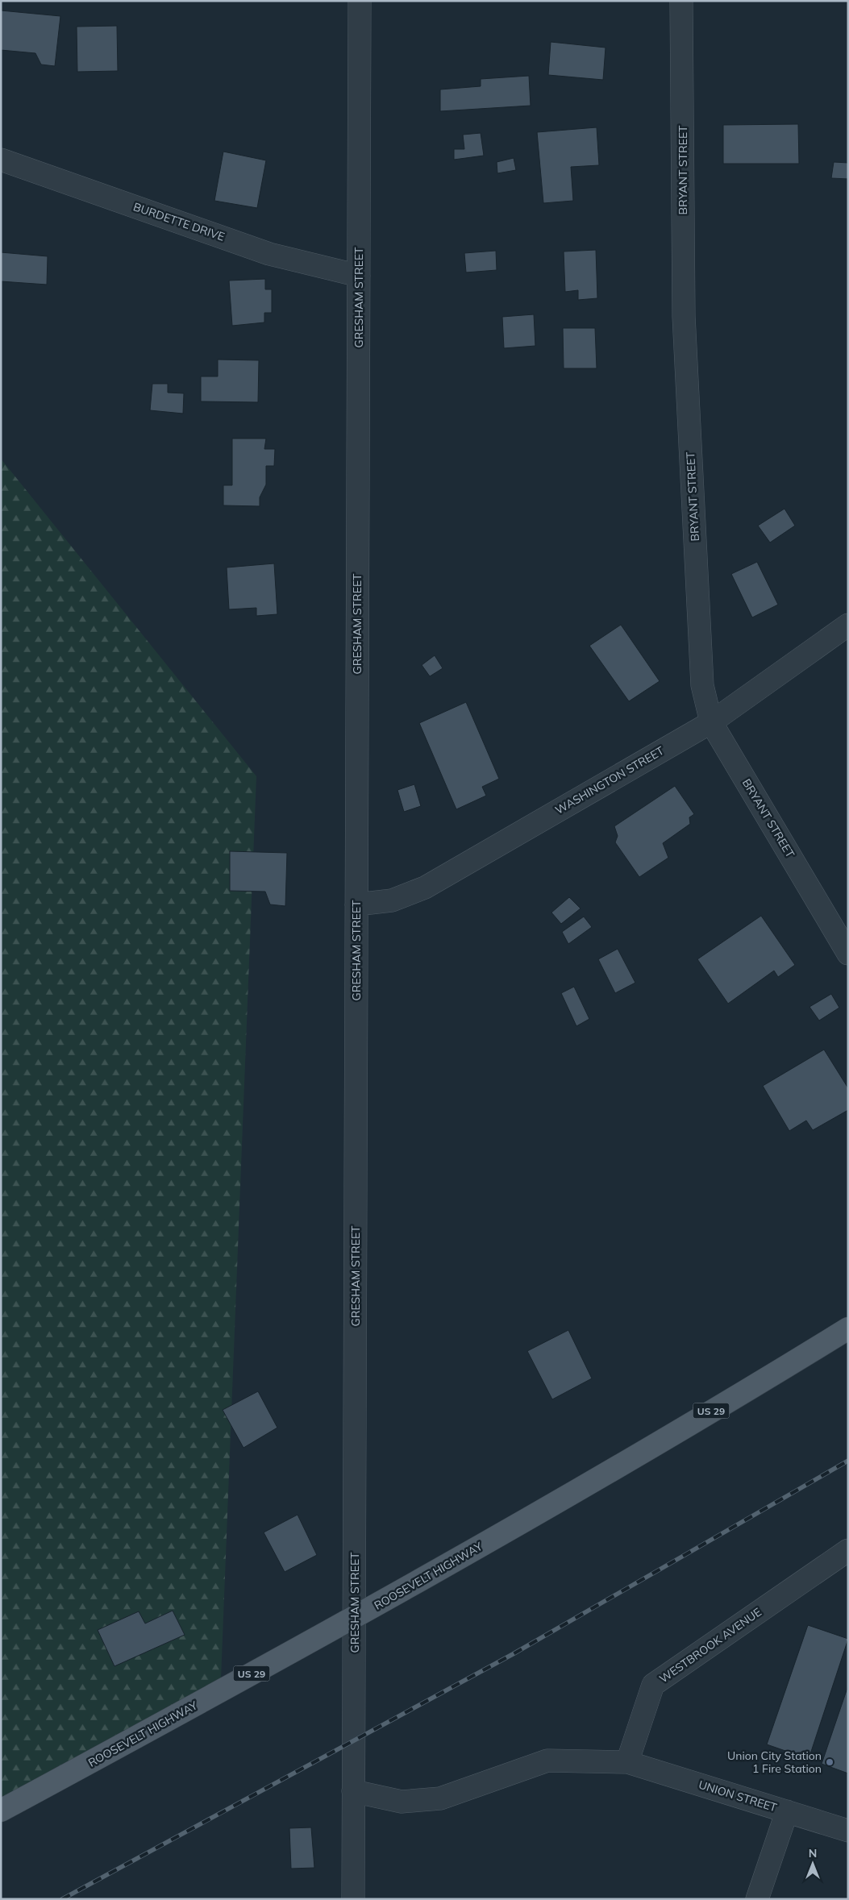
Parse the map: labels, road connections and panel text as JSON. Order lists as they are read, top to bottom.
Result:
{
  "streets": {
    "main road": ["US 29", "ROOSEVELT HIGHWAY"],
    "street": [
      "BRYANT STREET",
      "BURDETTE DRIVE",
      "GRESHAM STREET",
      "WASHINGTON STREET",
      "WESTBROOK AVENUE",
      "UNION STREET"
    ]
  },
  "crossings": [
    ["BRYANT STREET", "WASHINGTON STREET"],
    ["BURDETTE DRIVE", "GRESHAM STREET"],
    ["GRESHAM STREET", "WASHINGTON STREET"],
    ["GRESHAM STREET", "ROOSEVELT HIGHWAY"],
    ["WESTBROOK AVENUE", "UNION STREET"]
  ],
  "places": ["Union City Station 1 Fire Station"],
  "north": "top"
}
